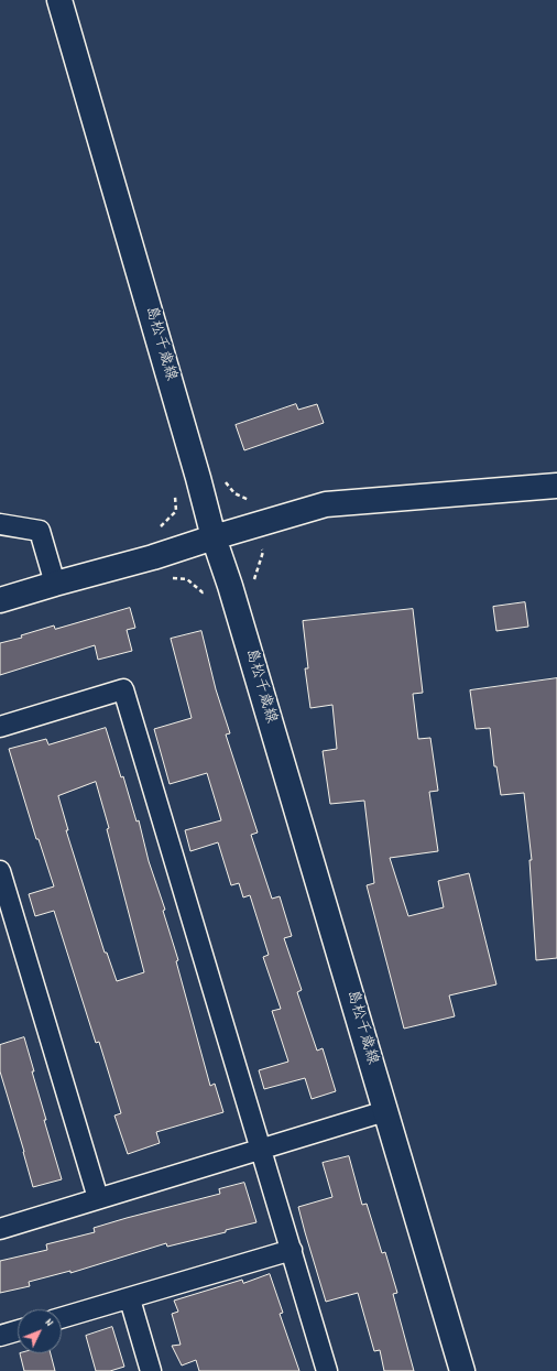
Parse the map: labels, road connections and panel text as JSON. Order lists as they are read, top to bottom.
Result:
{
  "streets": {
    "main road": ["島松千歳線"]
  },
  "north": "top right"
}
